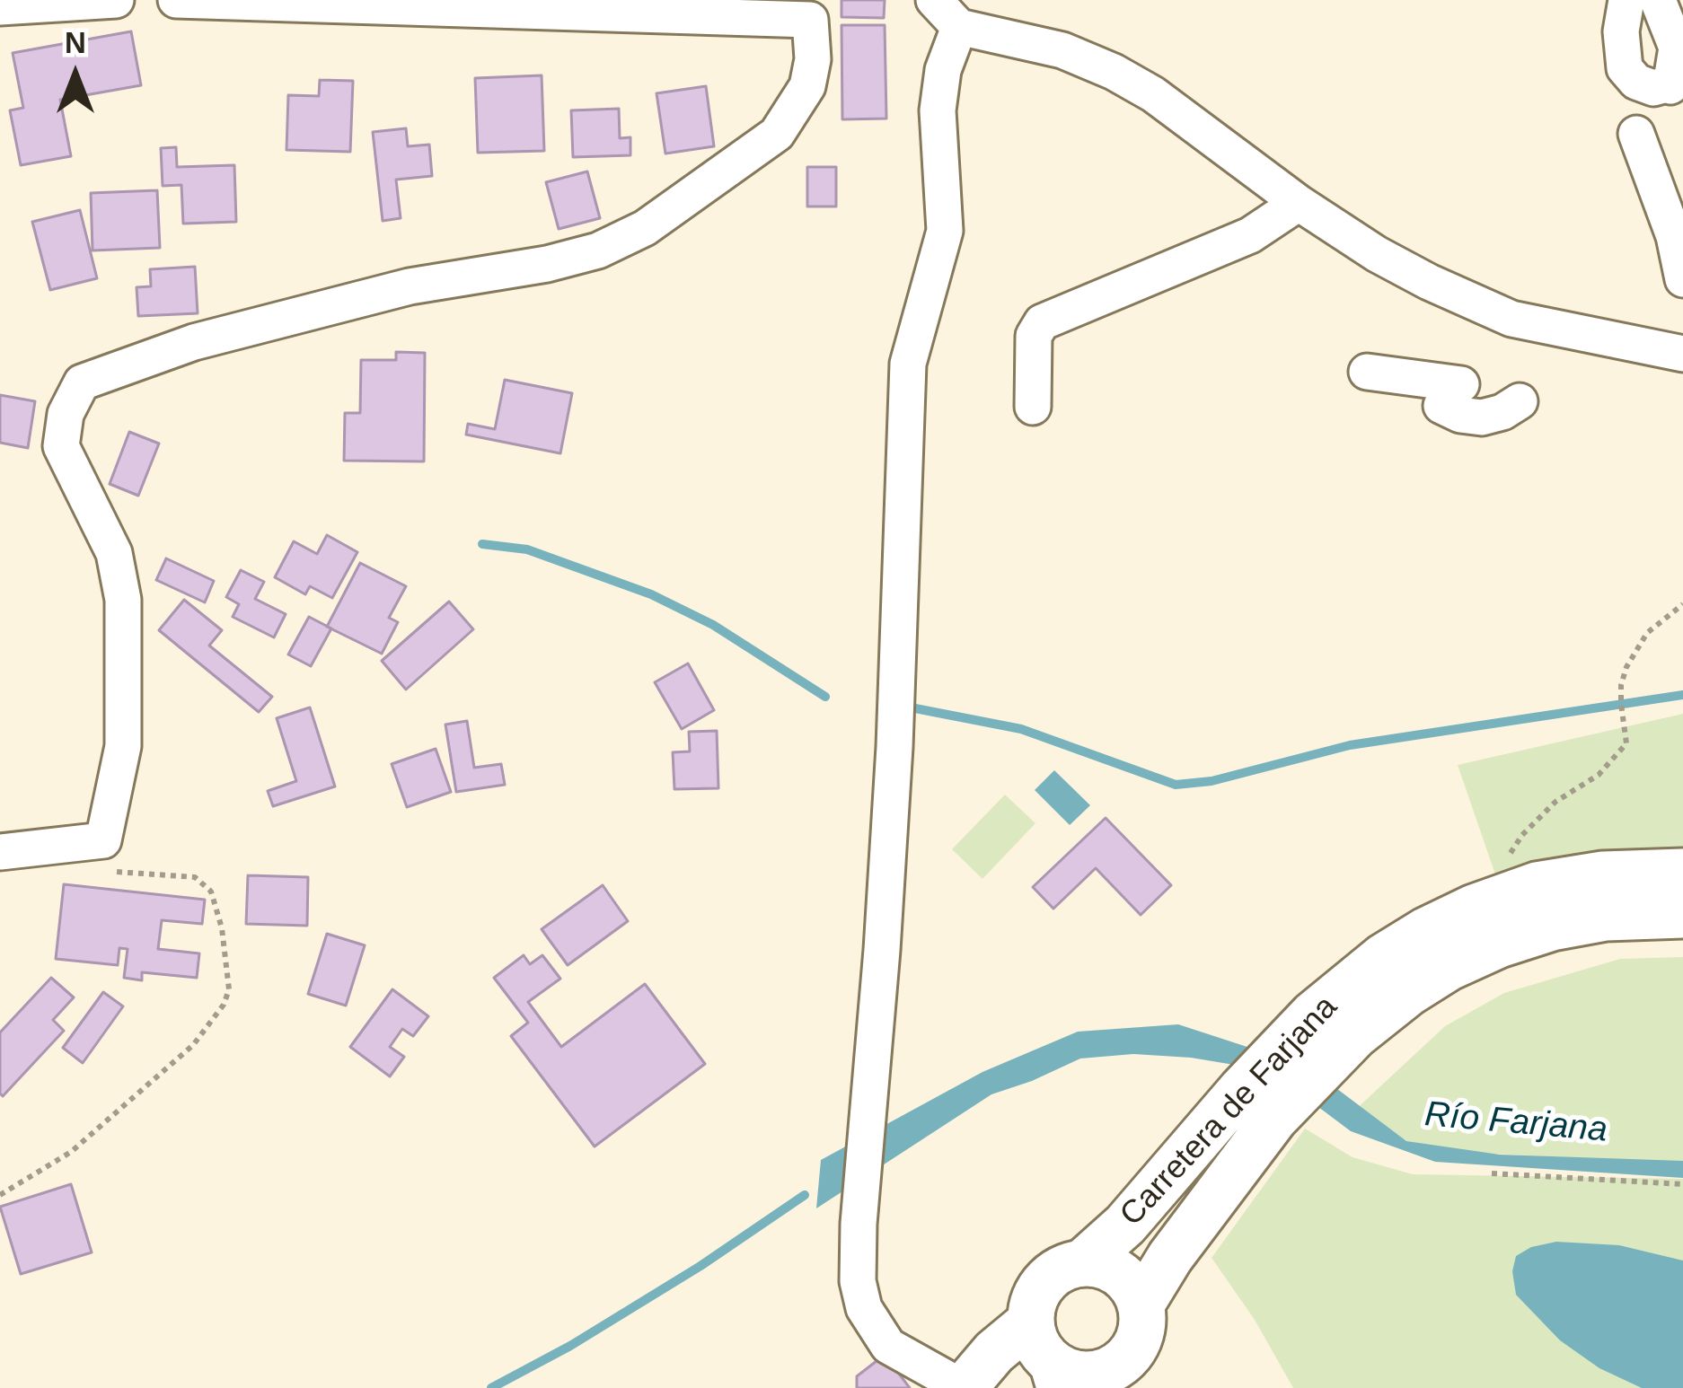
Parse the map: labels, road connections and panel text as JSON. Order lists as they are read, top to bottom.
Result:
{
  "streets": {
    "main road": ["Carretera de Farjana"]
  },
  "water": ["Río Farjana"],
  "north": "top"
}
